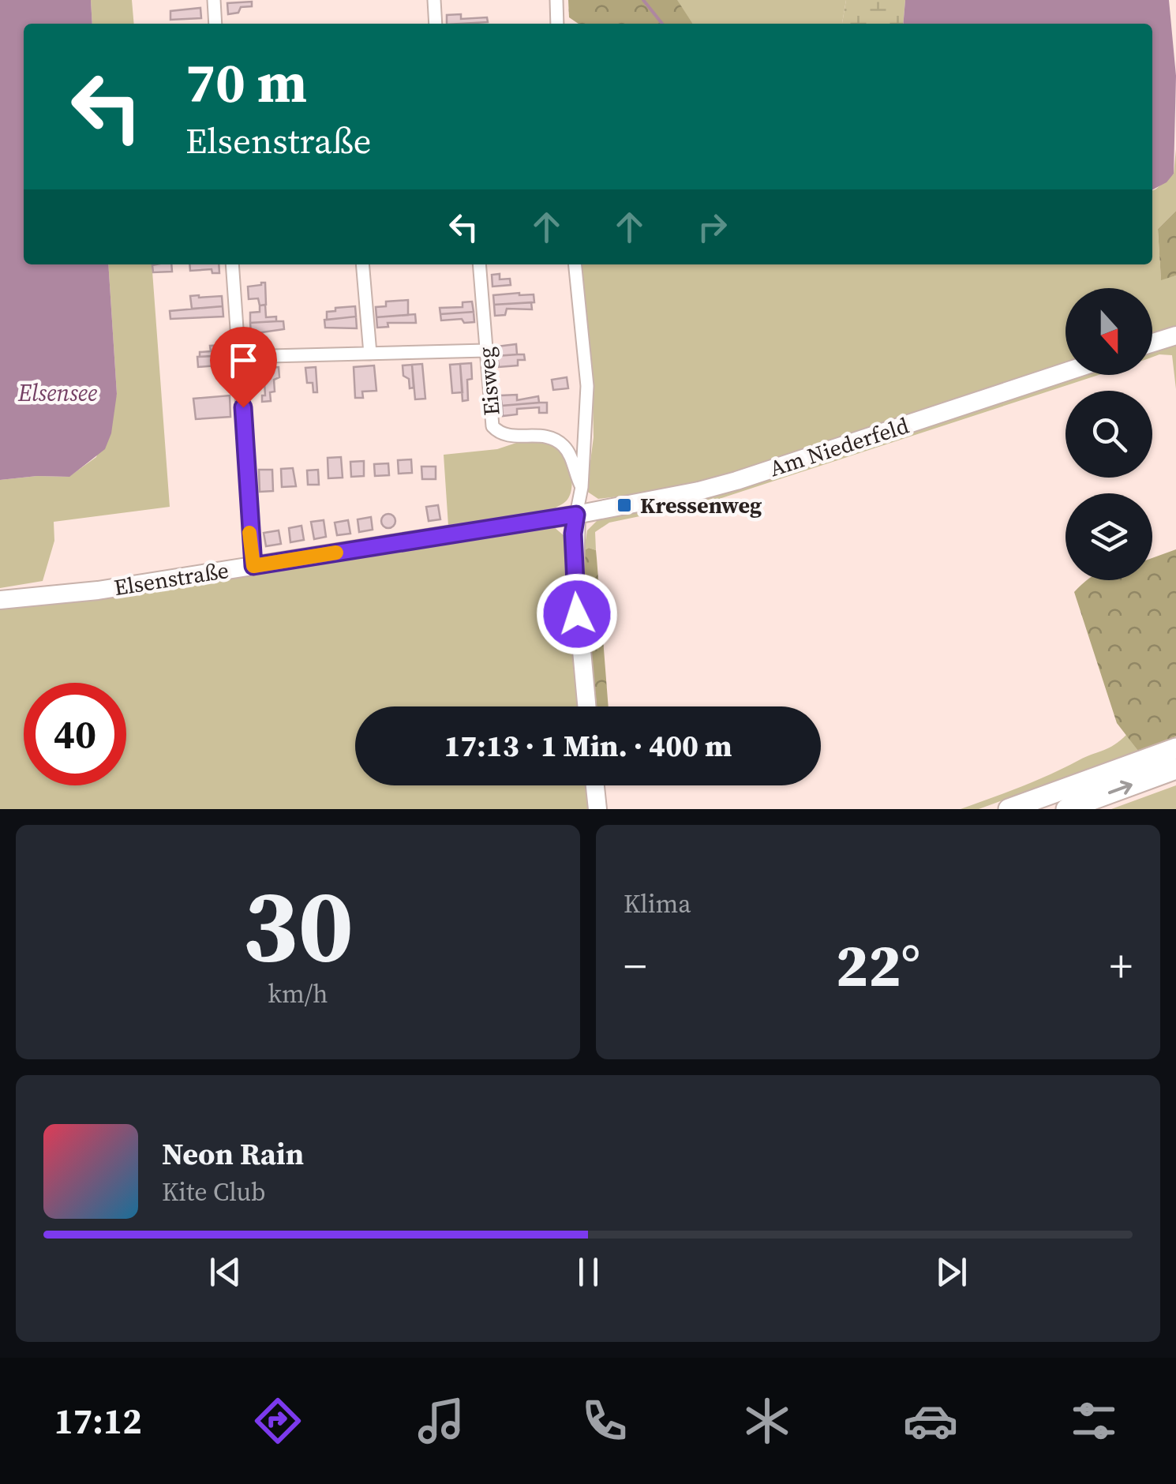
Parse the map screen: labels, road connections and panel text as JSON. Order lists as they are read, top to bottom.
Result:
{
  "streets": {
    "street": ["Eisweg", "Am Niederfeld", "Elsenstraße"]
  },
  "crossings": [
    ["Am Niederfeld", "Elsenstraße"]
  ],
  "water": ["Elsensee"],
  "places": {
    "transit": ["Kressenweg"]
  },
  "north": "bottom",
  "page": {
    "turn": ["70 m", "Elsenstraße"],
    "limit": "40",
    "trip": "17:13 · 1 Min. · 400 m",
    "tile": [
      ["30", "km/h"],
      "Klima"
    ],
    "heat": ["−", "22°", "+"],
    "song": ["Neon Rain", "Kite Club"],
    "tabs": "17:12"
  }
}
